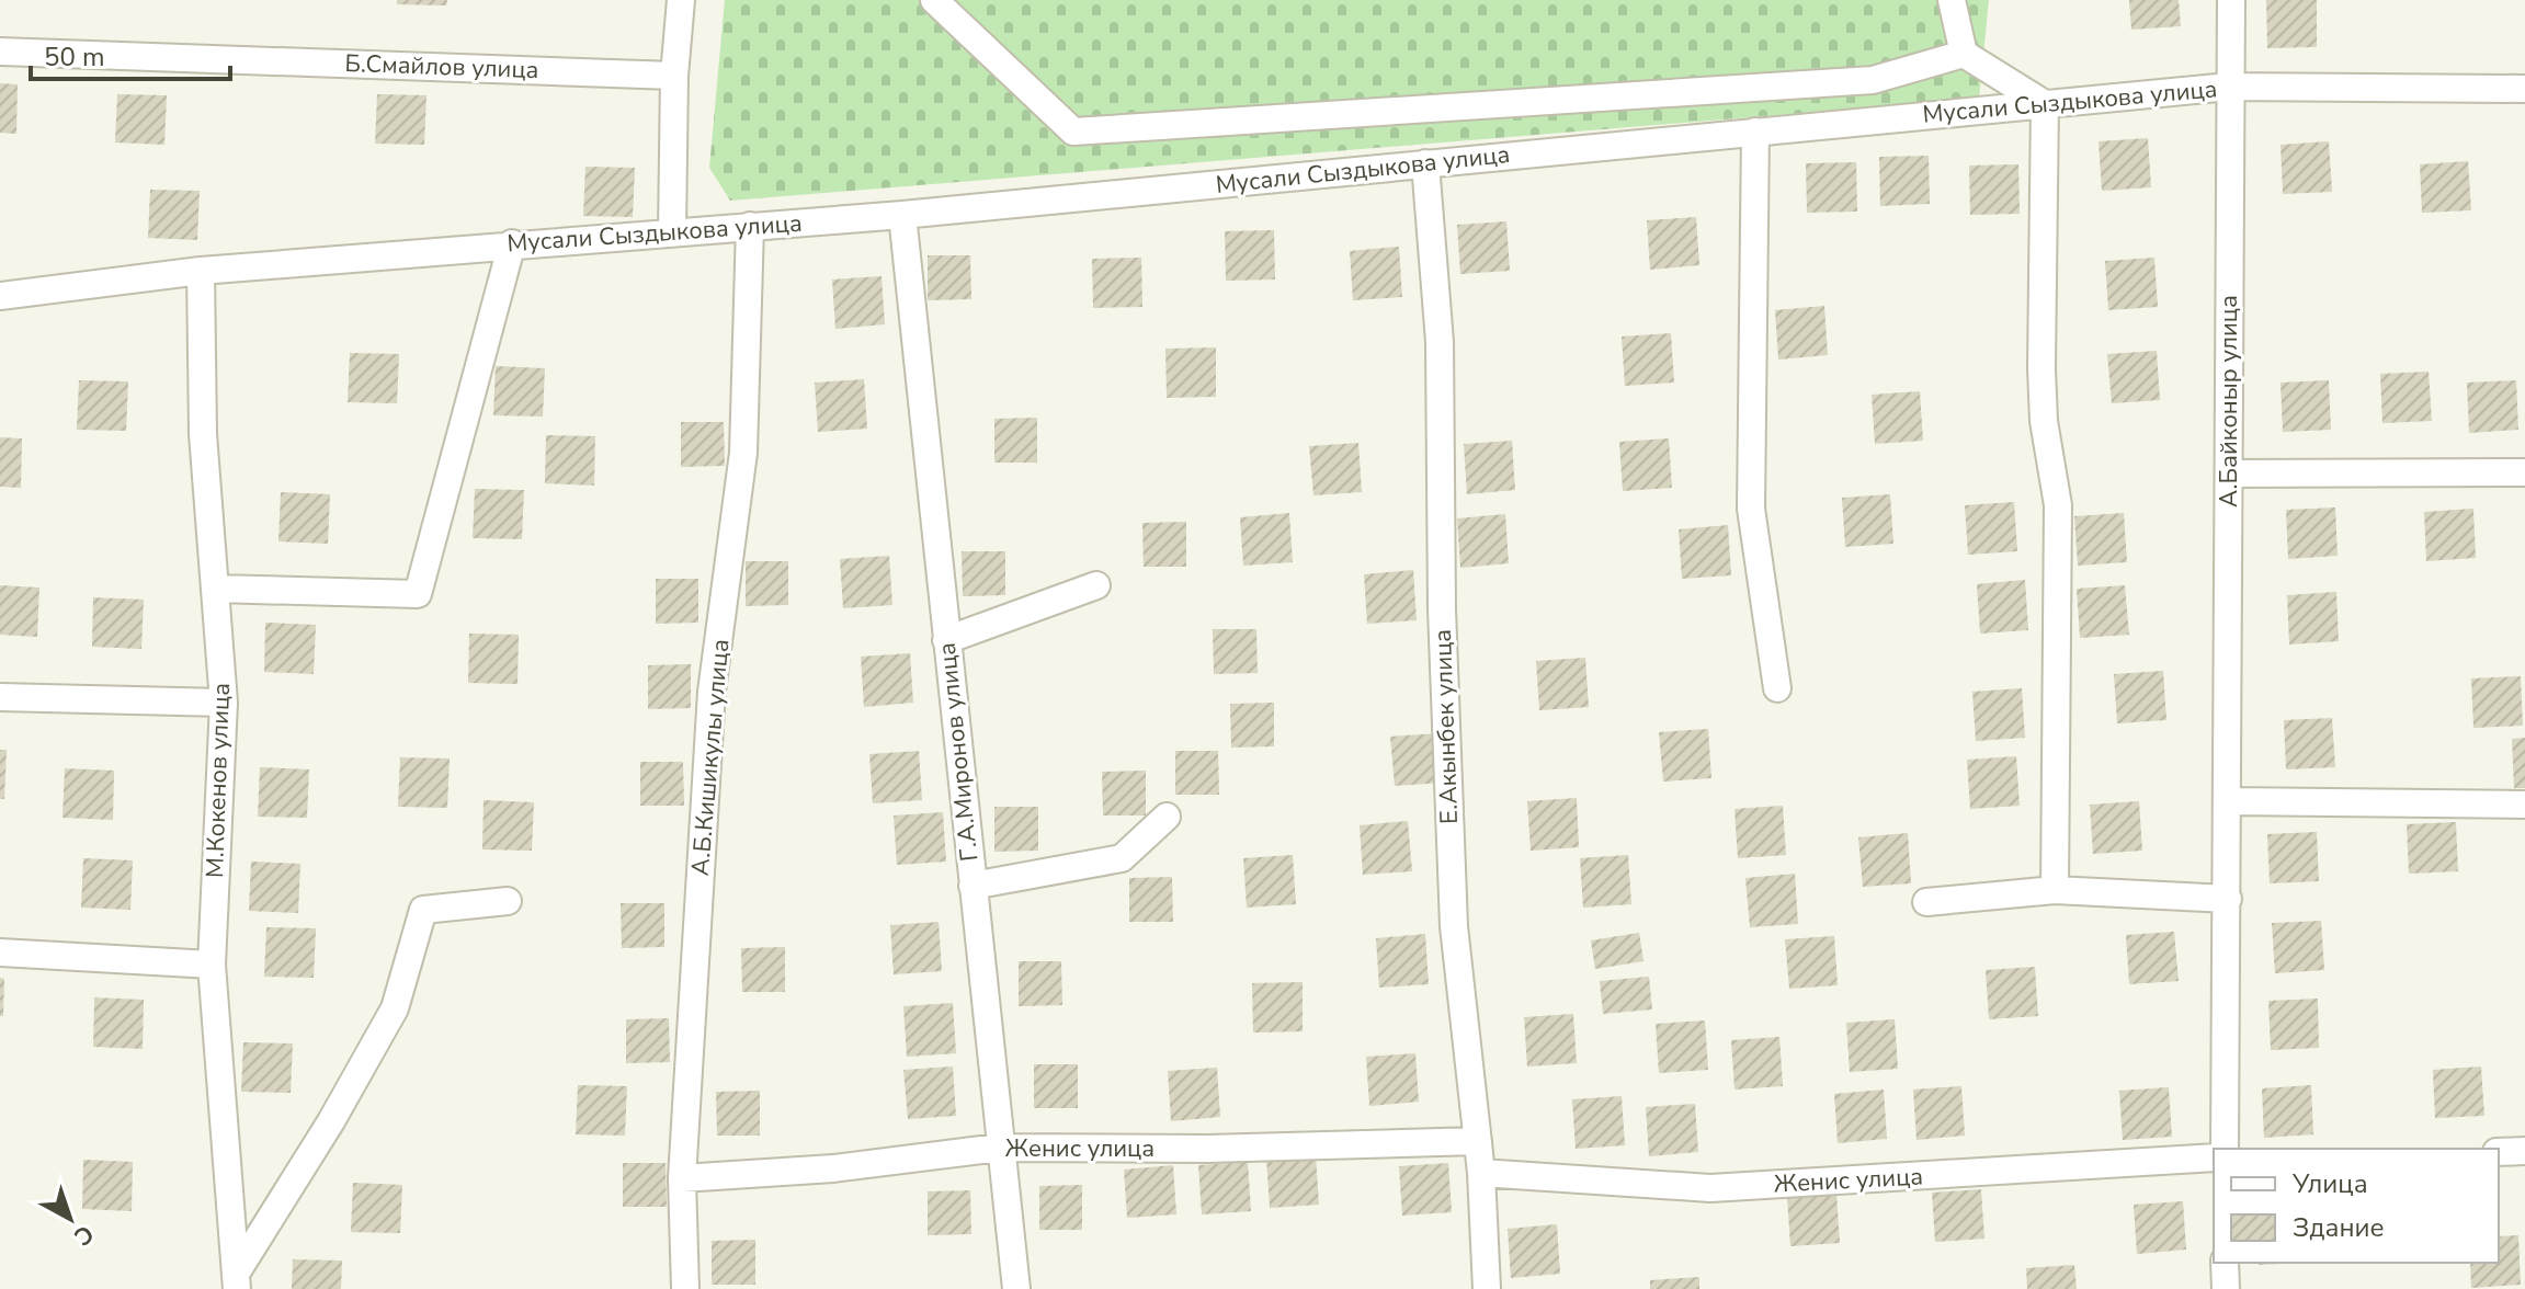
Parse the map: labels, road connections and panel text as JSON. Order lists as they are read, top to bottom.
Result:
{
  "streets": {
    "street": [
      "Б.Смайлов улица",
      "Мусали Сыздыкова улица",
      "А.Байконыр улица",
      "Е.Акынбек улица",
      "Г.А.Миронов улица",
      "А.Б.Кишикулы улица",
      "М.Кокенов улица",
      "Женис улица"
    ]
  },
  "crossings": [
    ["Мусали Сыздыкова улица", "А.Байконыр улица"],
    ["Мусали Сыздыкова улица", "Е.Акынбек улица"],
    ["Мусали Сыздыкова улица", "Г.А.Миронов улица"],
    ["Мусали Сыздыкова улица", "А.Б.Кишикулы улица"],
    ["Мусали Сыздыкова улица", "М.Кокенов улица"],
    ["Е.Акынбек улица", "Женис улица"],
    ["Г.А.Миронов улица", "Женис улица"],
    ["А.Б.Кишикулы улица", "Женис улица"]
  ],
  "legend": ["Улица", "Здание"],
  "scale_bar": "50 m",
  "north": "bottom right"
}
